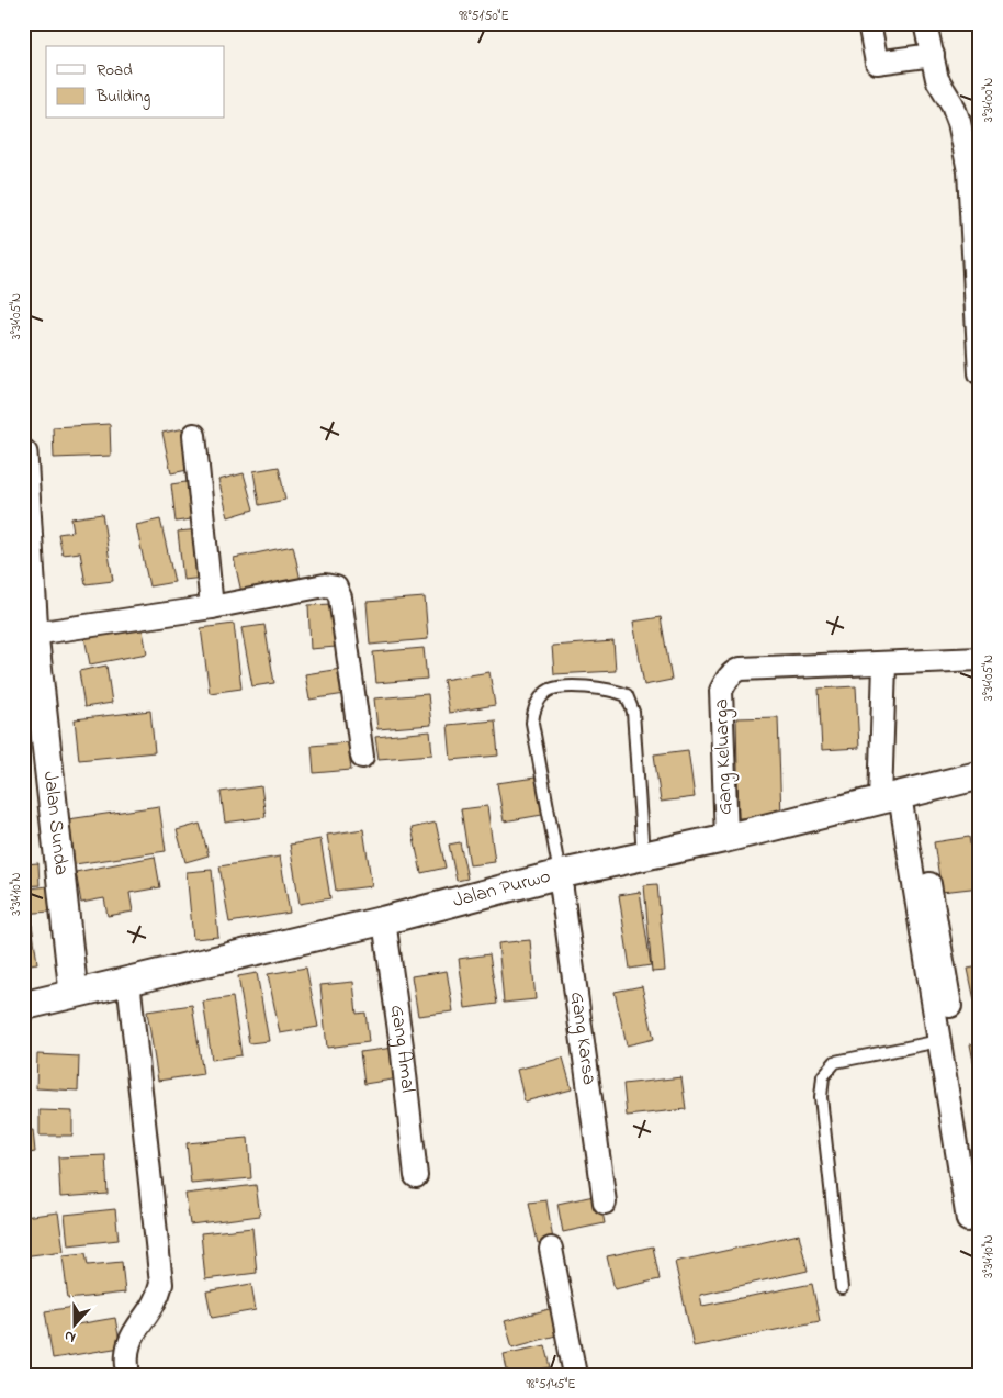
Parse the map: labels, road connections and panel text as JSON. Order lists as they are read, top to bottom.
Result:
{
  "streets": {
    "street": [
      "Gang Keluarga",
      "Jalan Sunda",
      "Jalan Purwo",
      "Gang Karsa",
      "Gang Amal"
    ]
  },
  "crossings": [
    ["Gang Keluarga", "Jalan Purwo"],
    ["Jalan Sunda", "Jalan Purwo"],
    ["Jalan Purwo", "Gang Karsa"],
    ["Jalan Purwo", "Gang Amal"]
  ],
  "legend": ["Road", "Building"],
  "north": "bottom",
  "coordinates": [
    "98°51'50\"E",
    "3°34'00\"N",
    "3°34'05\"N",
    "3°34'10\"N",
    "98°51'45\"E"
  ]
}
